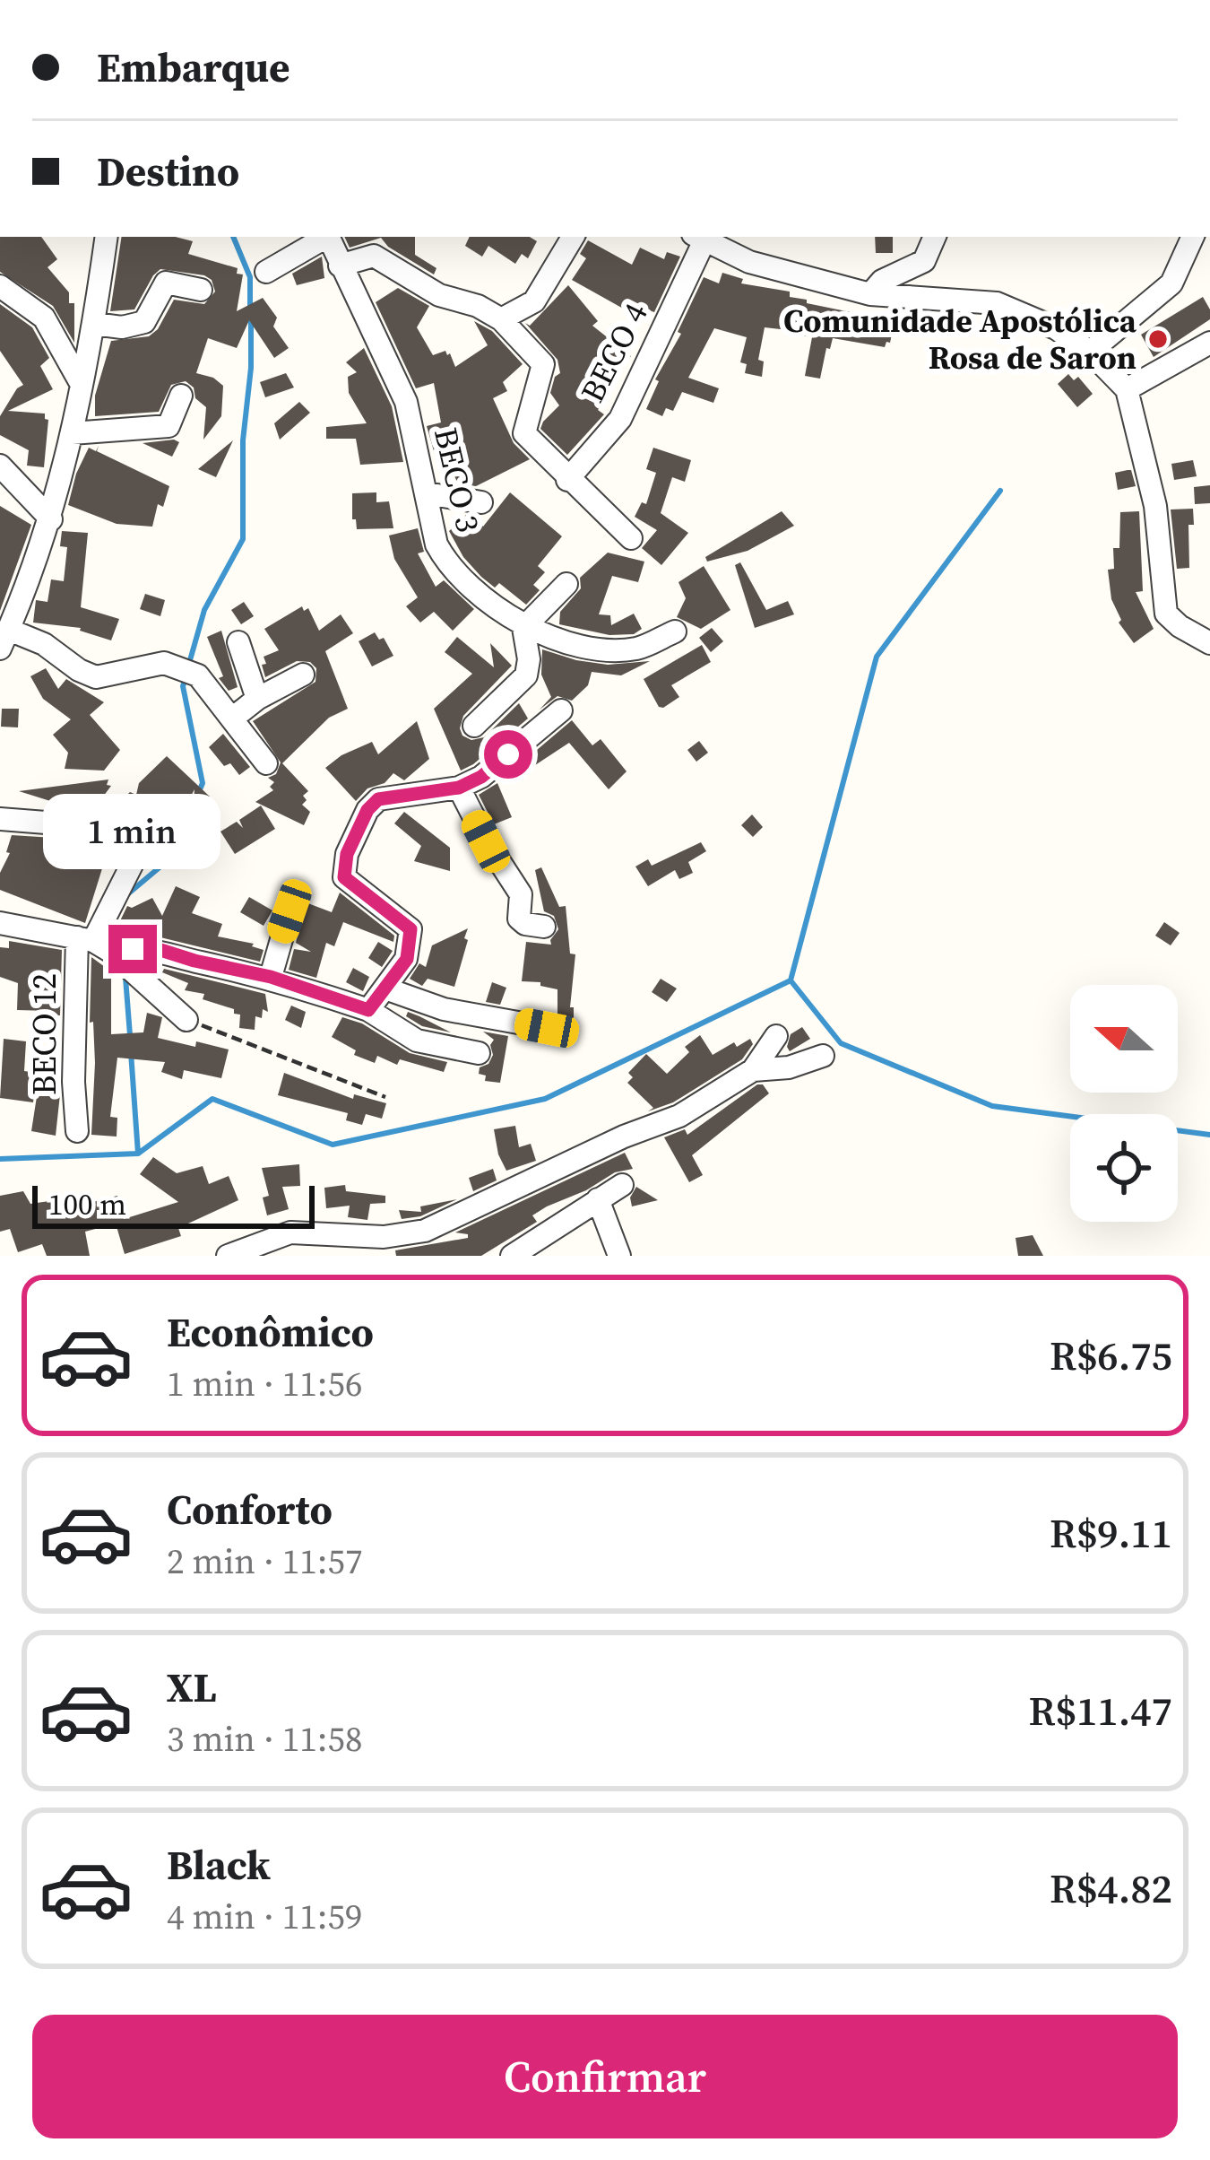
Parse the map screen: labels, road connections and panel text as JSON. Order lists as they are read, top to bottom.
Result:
{
  "streets": {
    "street": ["BECO 4", "BECO 3", "BECO 12"]
  },
  "places": ["Comunidade Apostólica Rosa de Saron"],
  "scale_bar": "100 m",
  "north": "left",
  "page": {
    "banner": ["Embarque", "Destino"],
    "bubble": "1 min",
    "scale": "100 m",
    "list": [
      {
        "name": "Econômico",
        "note": "1 min · 11:56",
        "value": "R$6.75"
      },
      {
        "name": "Conforto",
        "note": "2 min · 11:57",
        "value": "R$9.11"
      },
      {
        "name": "XL",
        "note": "3 min · 11:58",
        "value": "R$11.47"
      },
      {
        "name": "Black",
        "note": "4 min · 11:59",
        "value": "R$4.82"
      }
    ],
    "buttons": "Confirmar"
  }
}
